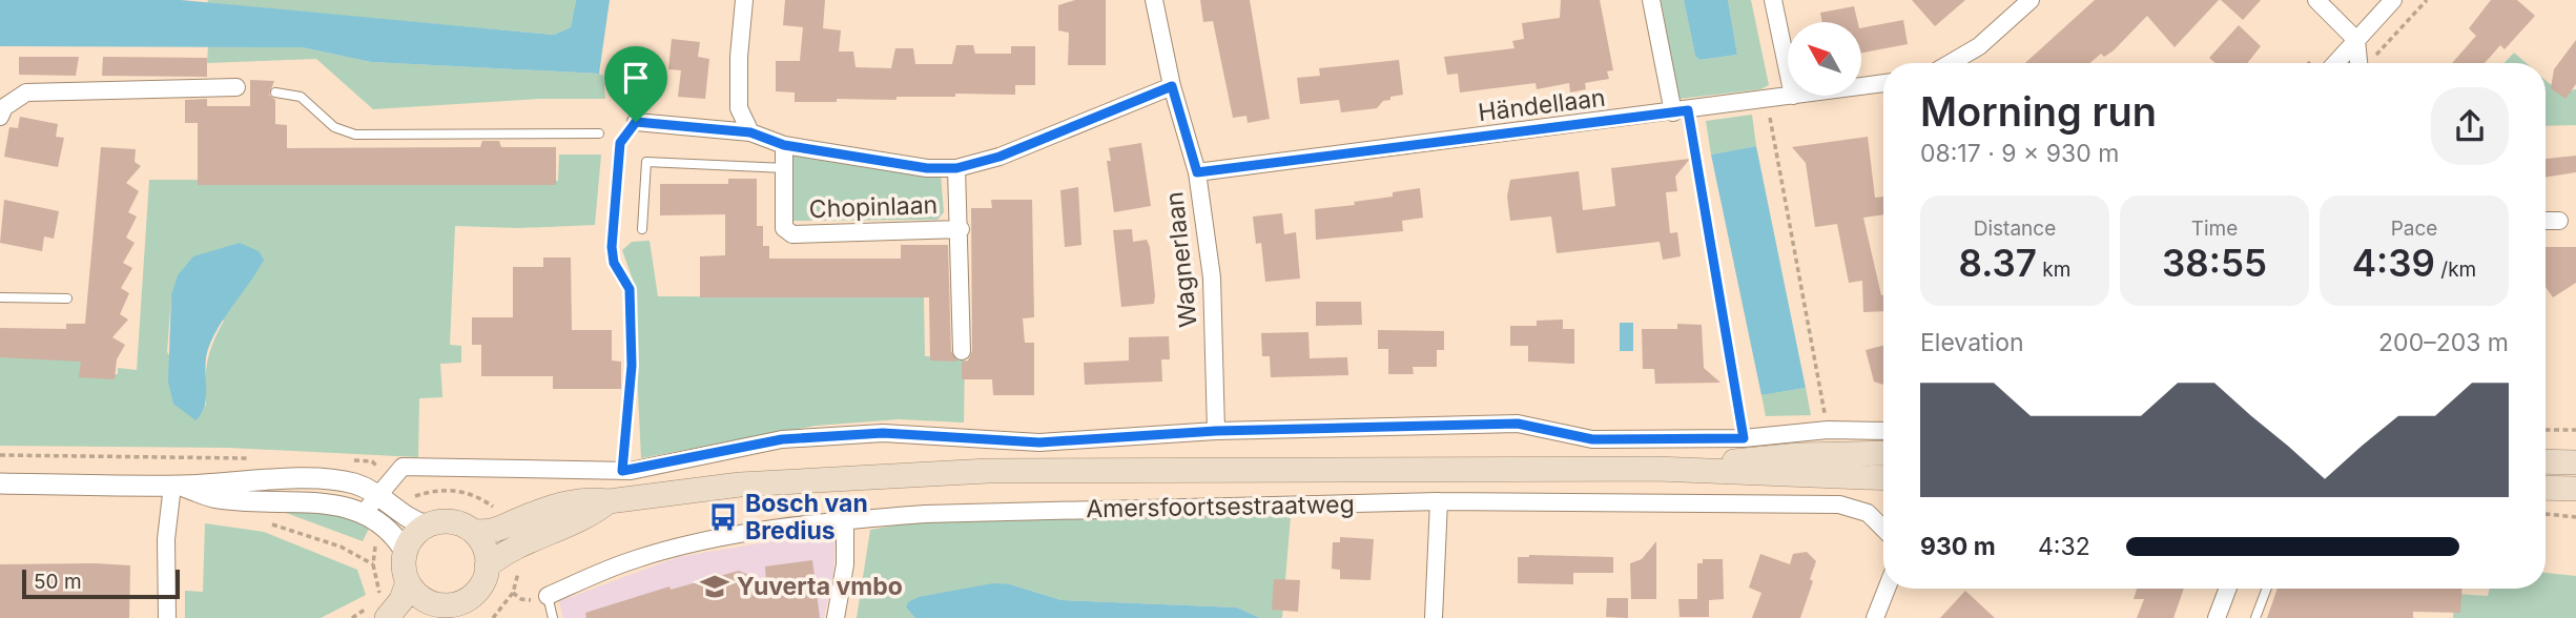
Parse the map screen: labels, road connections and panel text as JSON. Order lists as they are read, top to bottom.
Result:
{
  "streets": {
    "main road": ["Amersfoortsestraatweg"],
    "street": ["Händellaan", "Chopinlaan", "Wagnerlaan"]
  },
  "crossings": [
    ["Händellaan", "Wagnerlaan"],
    ["Chopinlaan", "Wagnerlaan"]
  ],
  "places": {
    "bus stop": ["Bosch van Bredius"],
    "school or university": ["Yuverta vmbo"]
  },
  "scale_bar": "50 m",
  "north": "top left",
  "page": {
    "heading": ["Morning run", "08:17 · 9 × 930 m"],
    "stats": [
      ["Distance", "8.37 km"],
      ["Time", "38:55"],
      ["Pace", "4:39 /km"]
    ],
    "chart": ["Elevation", "200–203 m"],
    "list": [
      {
        "name": "930 m",
        "note": "4:32"
      }
    ],
    "scale": "50 m"
  }
}
